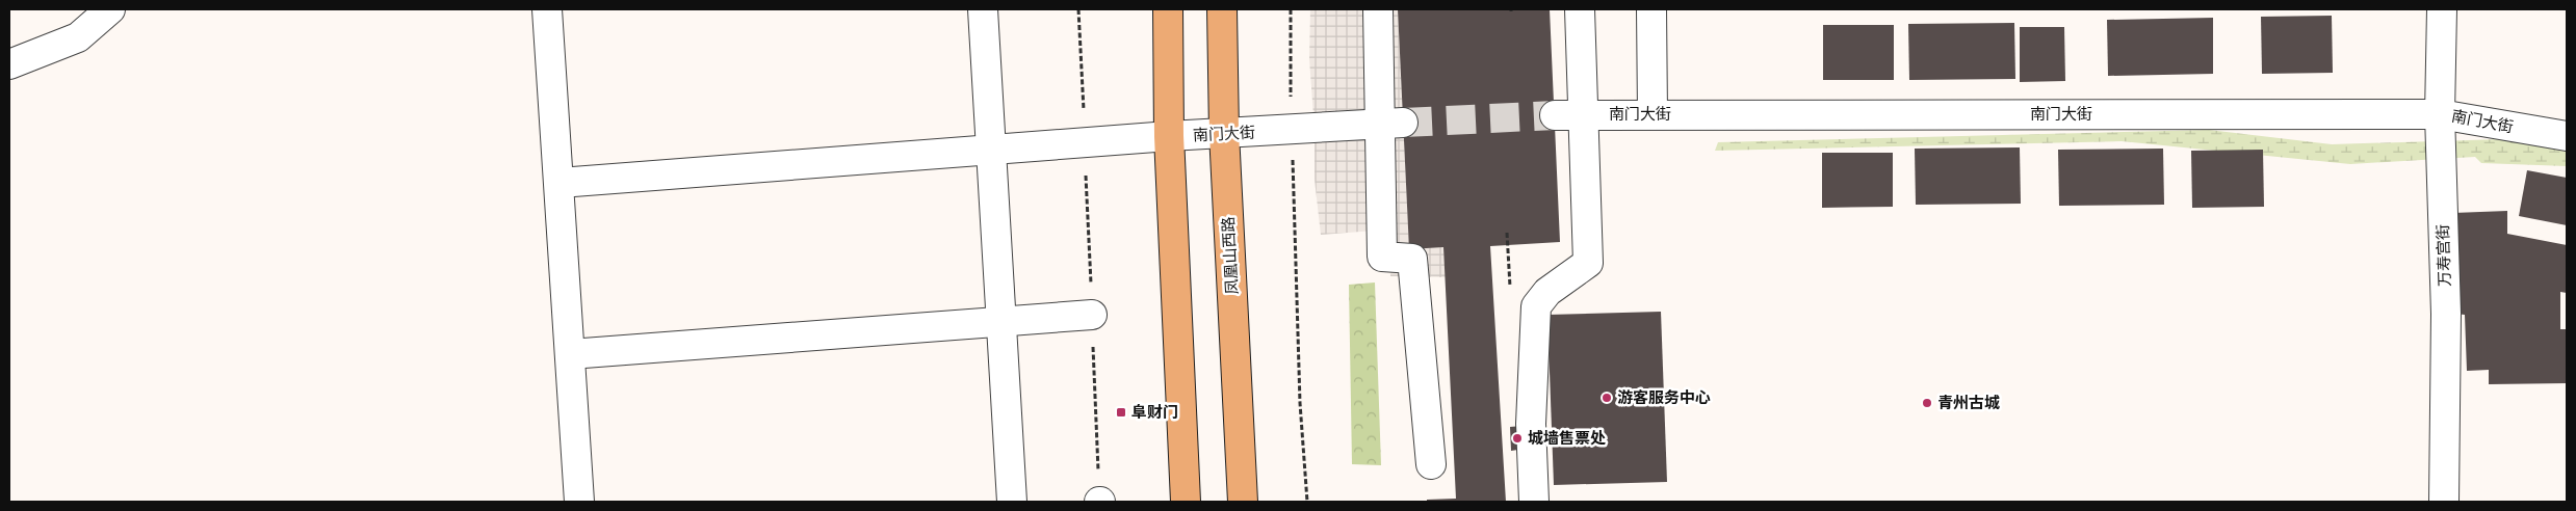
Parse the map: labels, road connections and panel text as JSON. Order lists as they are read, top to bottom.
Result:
{
  "streets": {
    "main road": ["凤凰山西路"],
    "street": ["南门大街", "万寿宫街"]
  },
  "crossings": [
    ["南门大街", "凤凰山西路"],
    ["南门大街", "万寿宫街"]
  ],
  "places": {
    "other": ["游客服务中心", "青州古城", "城墙售票处"],
    "transit": ["阜财门"]
  }
}
